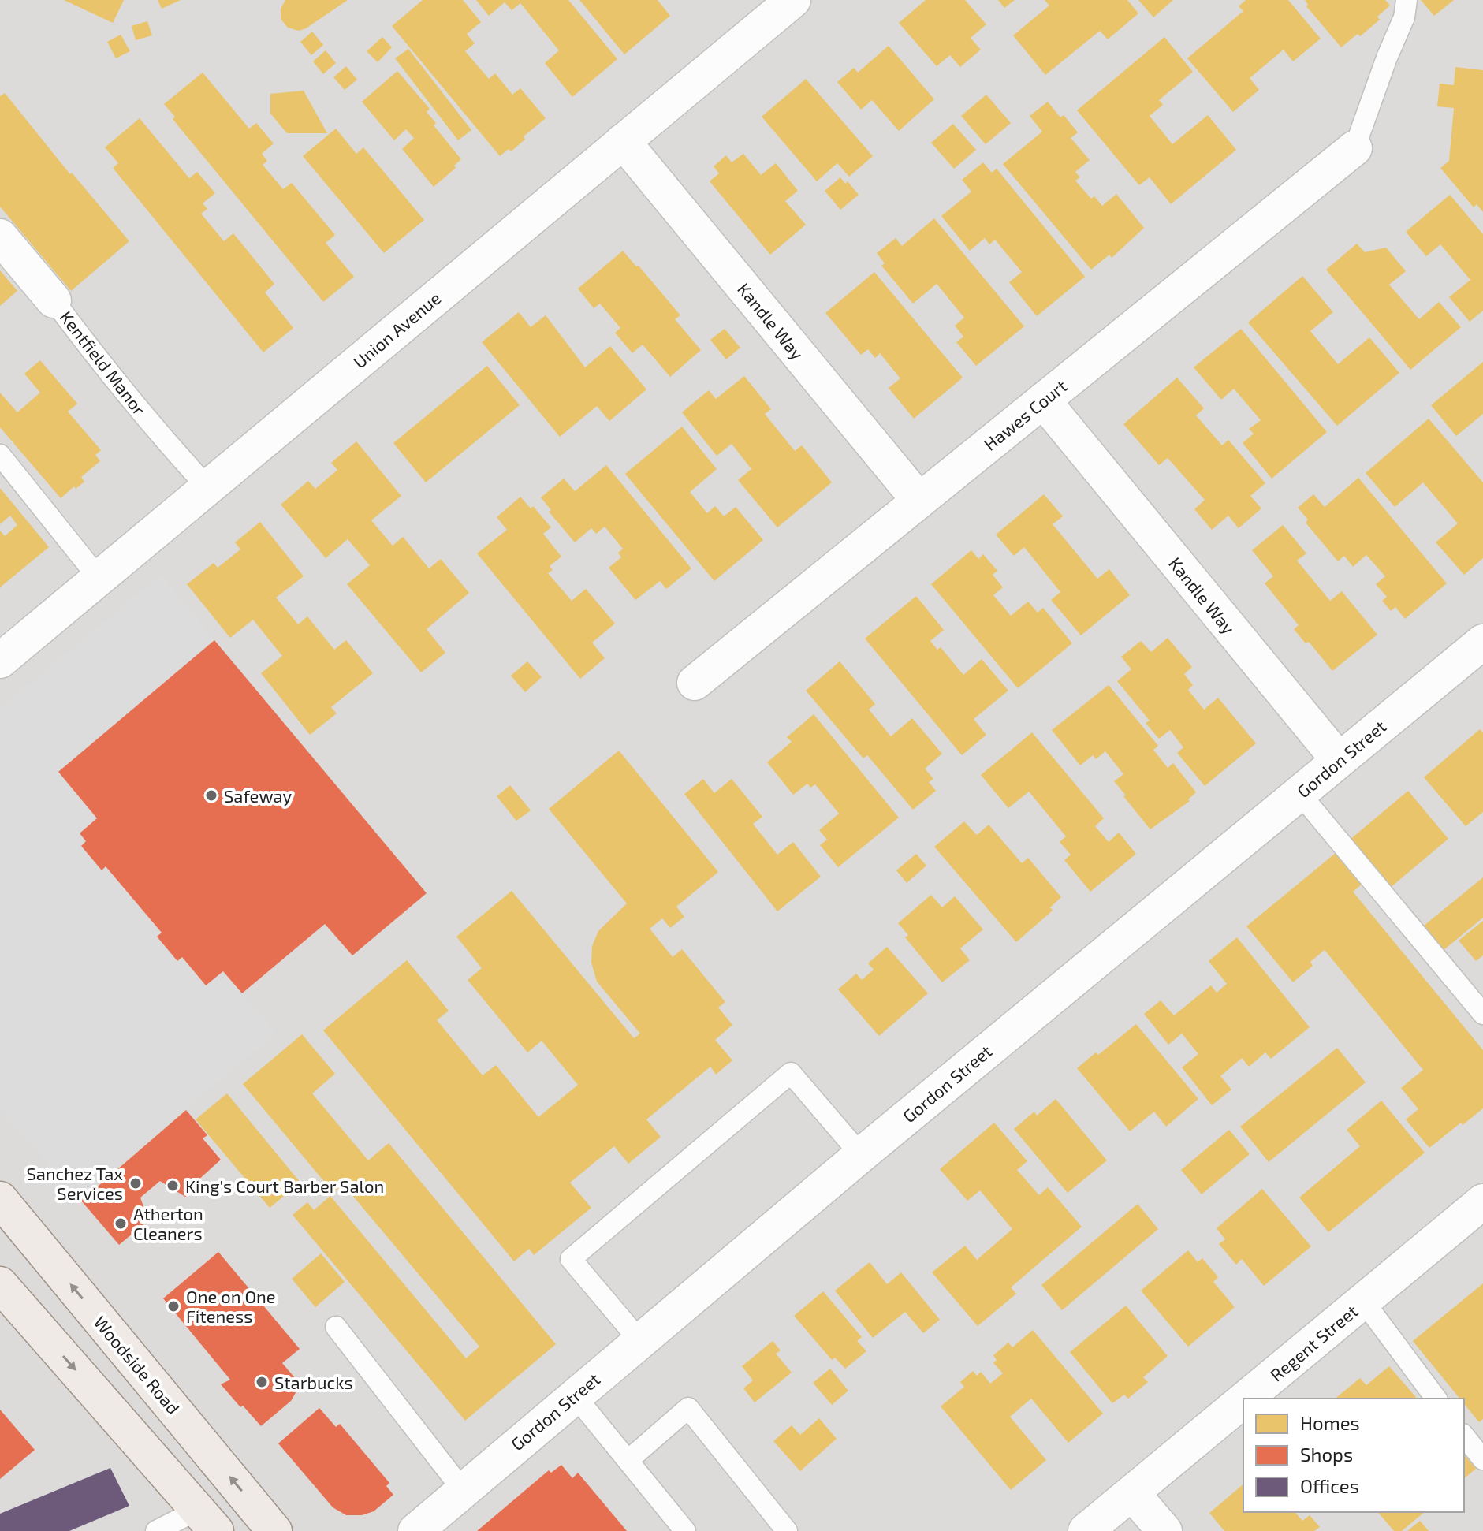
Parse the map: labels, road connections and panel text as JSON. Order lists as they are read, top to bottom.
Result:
{
  "streets": {
    "main road": ["Woodside Road"],
    "street": [
      "Kandle Way",
      "Union Avenue",
      "Kentfield Manor",
      "Hawes Court",
      "Gordon Street",
      "Regent Street"
    ]
  },
  "crossings": [
    ["Kandle Way", "Union Avenue"],
    ["Kandle Way", "Hawes Court"],
    ["Kandle Way", "Gordon Street"],
    ["Union Avenue", "Kentfield Manor"]
  ],
  "places": [
    "Safeway",
    "Sanchez Tax Services",
    "King's Court Barber Salon",
    "Atherton Cleaners",
    "One on One Fiteness",
    "Starbucks"
  ],
  "legend": ["Homes", "Shops", "Offices"]
}
